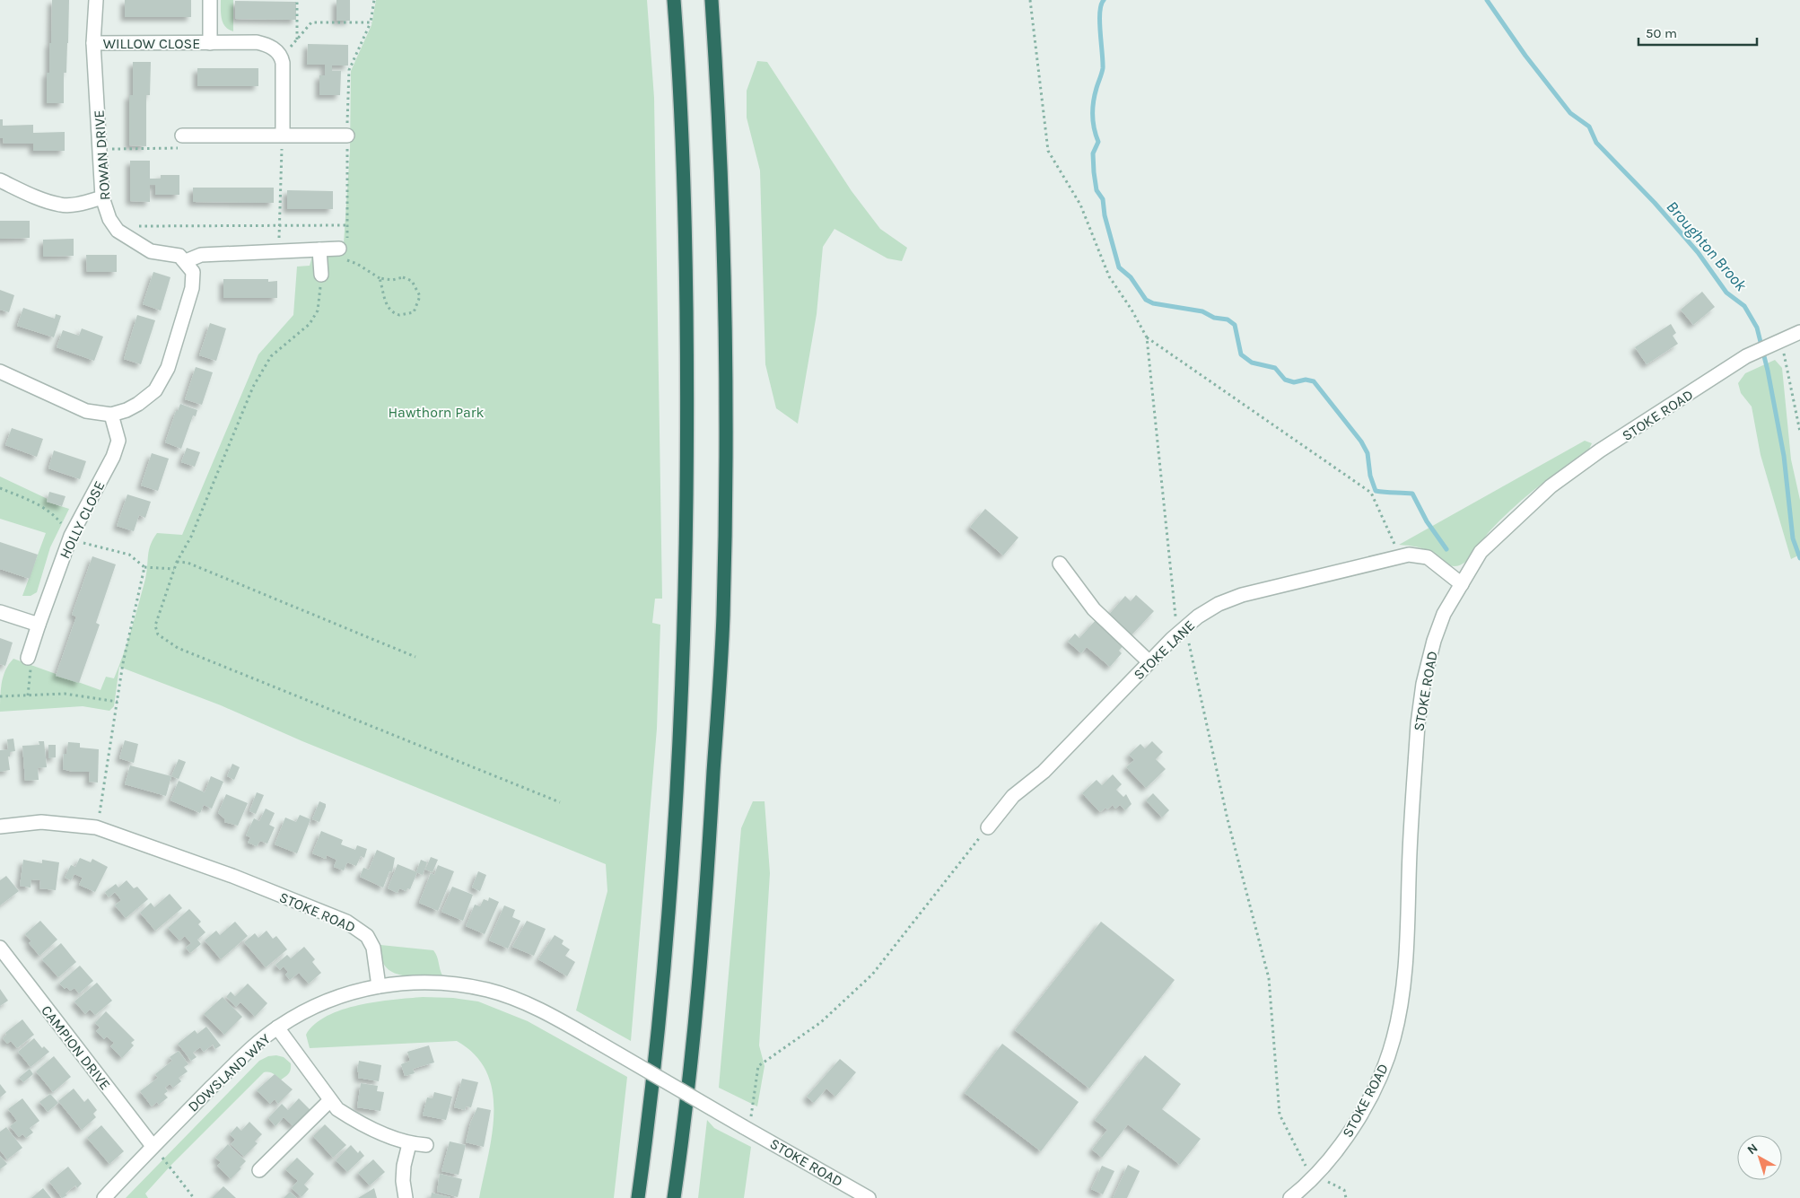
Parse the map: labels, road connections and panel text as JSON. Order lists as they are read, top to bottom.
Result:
{
  "streets": {
    "street": [
      "WILLOW CLOSE",
      "ROWAN DRIVE",
      "STOKE ROAD",
      "HOLLY CLOSE",
      "STOKE LANE",
      "CAMPION DRIVE",
      "DOWSLAND WAY"
    ]
  },
  "crossings": [
    ["WILLOW CLOSE", "ROWAN DRIVE"],
    ["STOKE ROAD", "STOKE LANE"],
    ["STOKE ROAD", "DOWSLAND WAY"],
    ["CAMPION DRIVE", "DOWSLAND WAY"]
  ],
  "water": ["Broughton Brook"],
  "parks": ["Hawthorn Park"],
  "scale_bar": "50 m",
  "north": "top left"
}
